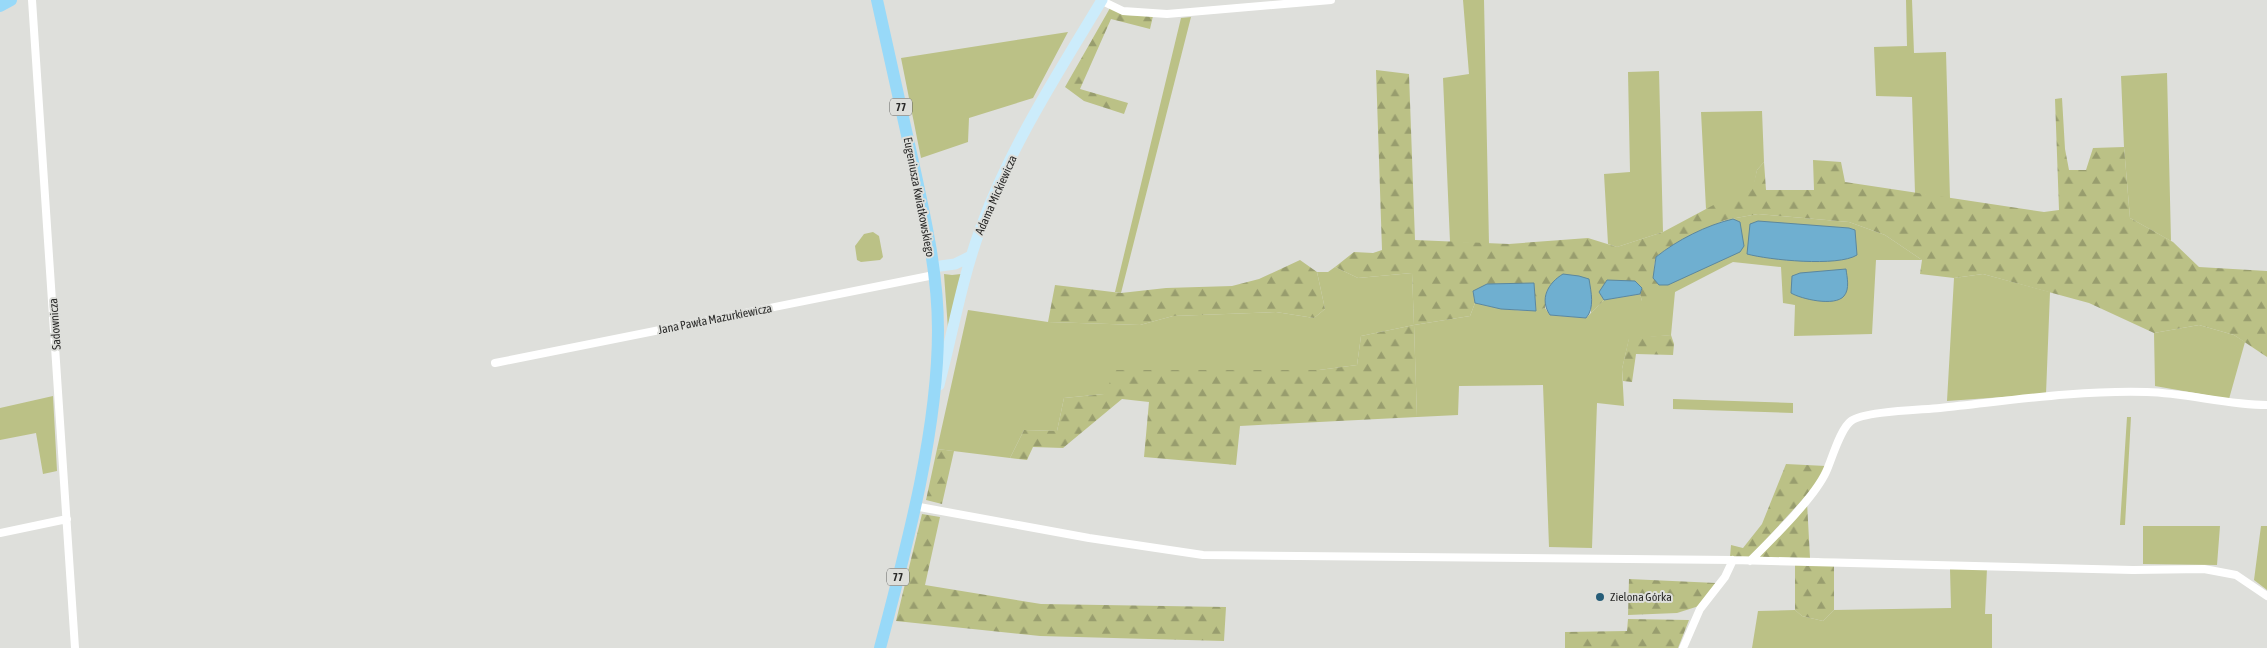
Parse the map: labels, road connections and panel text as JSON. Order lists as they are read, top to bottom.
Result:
{
  "streets": {
    "main road": ["77", "Adama Mickiewicza", "Eugeniusza Kwiatkowskiego"],
    "street": ["Jana Pawła Mazurkiewicza", "Sadownicza"]
  },
  "crossings": [
    ["Adama Mickiewicza", "Eugeniusza Kwiatkowskiego"],
    ["Adama Mickiewicza", "Jana Pawła Mazurkiewicza"],
    ["Eugeniusza Kwiatkowskiego", "Jana Pawła Mazurkiewicza"]
  ],
  "places": ["Zielona Górka"]
}
